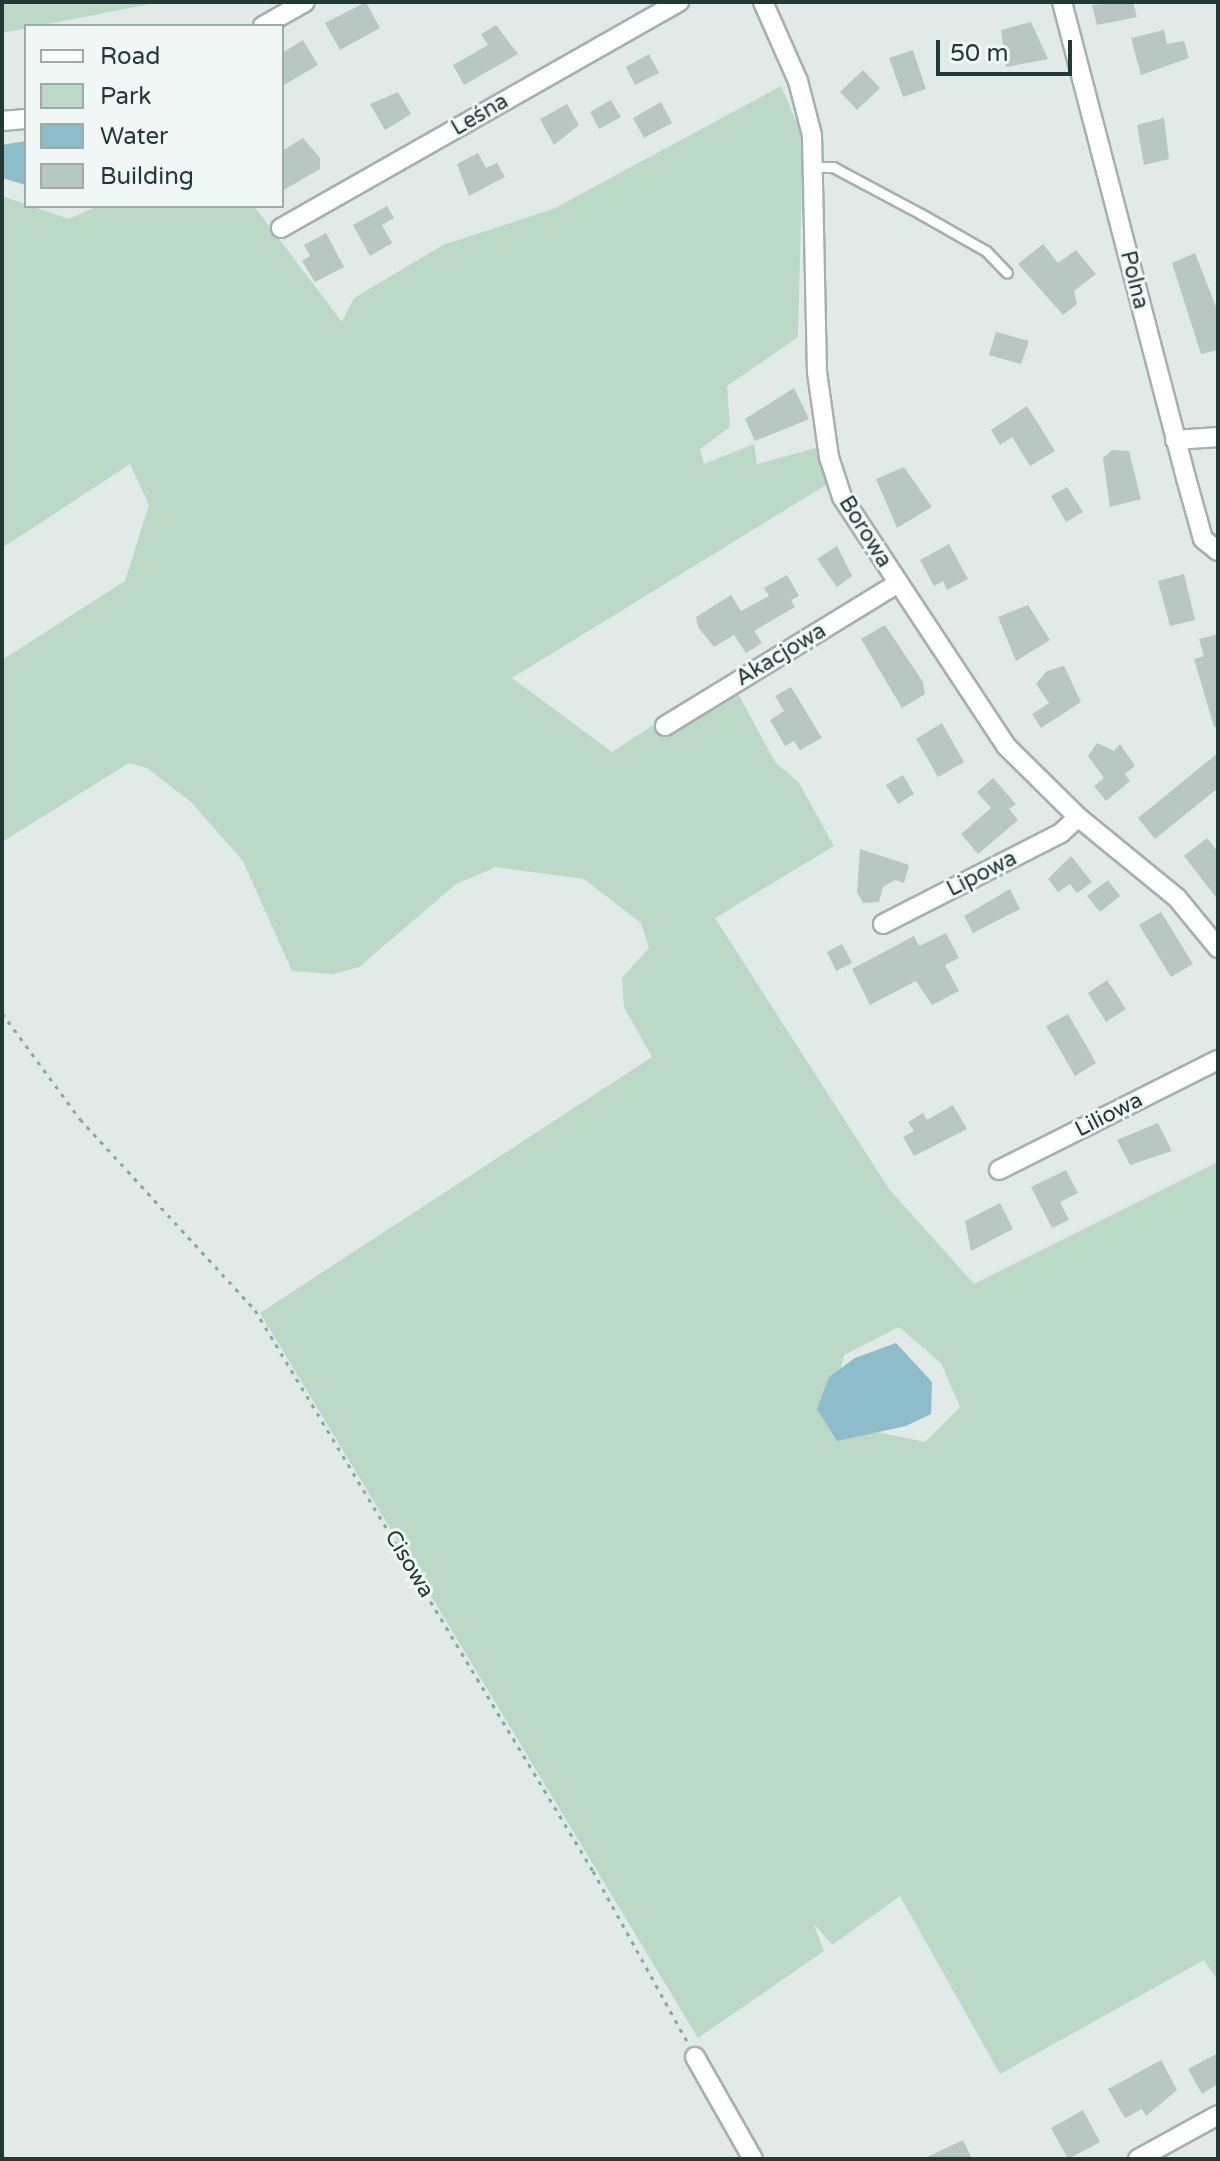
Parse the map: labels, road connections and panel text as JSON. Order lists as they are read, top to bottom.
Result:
{
  "streets": {
    "street": [
      "Leśna",
      "Polna",
      "Borowa",
      "Akacjowa",
      "Lipowa",
      "Liliowa"
    ],
    "path": ["Cisowa"]
  },
  "crossings": [
    ["Borowa", "Akacjowa"],
    ["Borowa", "Lipowa"]
  ],
  "legend": [
    "Road",
    "Park",
    "Water",
    "Building"
  ],
  "scale_bar": "50 m"
}
